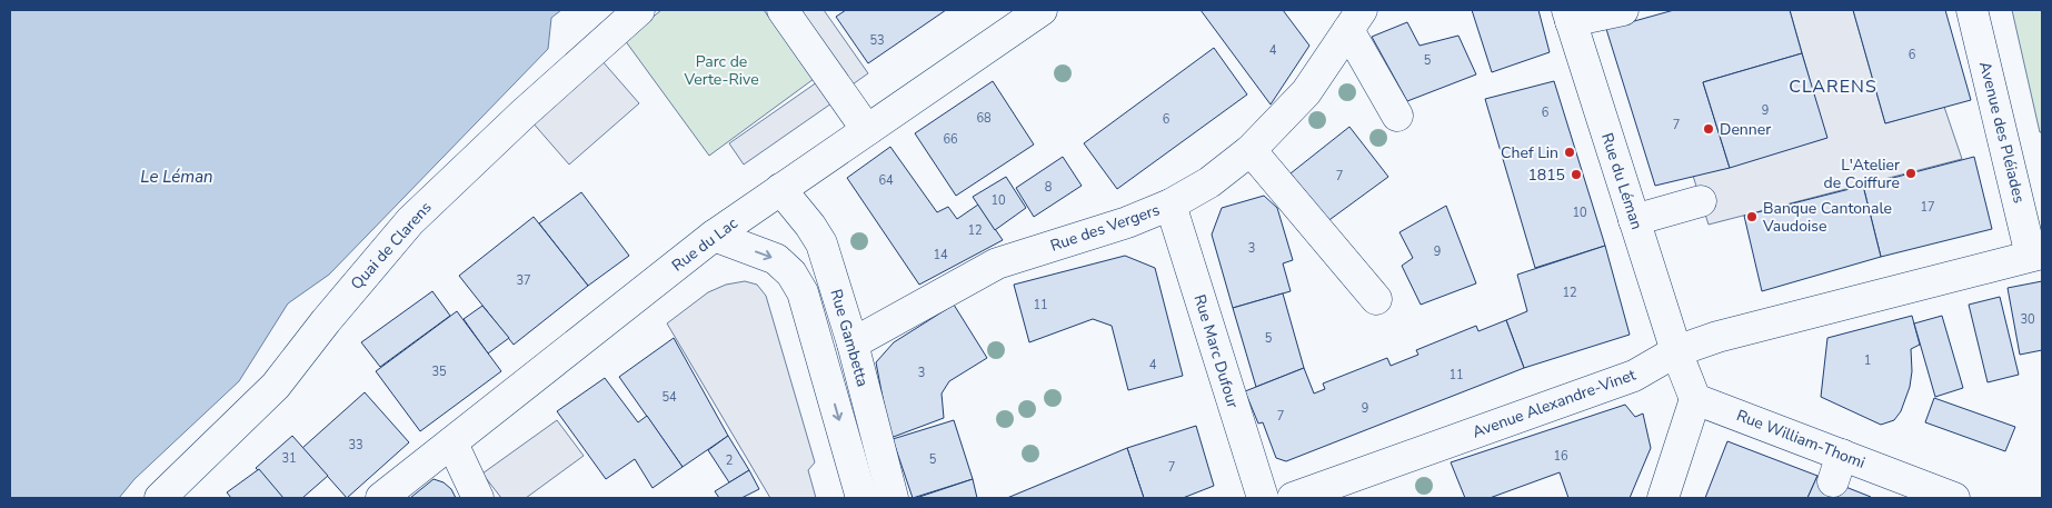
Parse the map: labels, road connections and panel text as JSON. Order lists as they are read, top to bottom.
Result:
{
  "streets": {
    "street": [
      "Avenue des Pléiades",
      "Rue du Léman",
      "Rue des Vergers",
      "Rue du Lac",
      "Quai de Clarens",
      "Rue Gambetta",
      "Rue Marc Dufour",
      "Avenue Alexandre-Vinet",
      "Rue William-Thomi"
    ]
  },
  "crossings": [
    ["Avenue des Pléiades", "Avenue Alexandre-Vinet"],
    ["Rue du Léman", "Avenue Alexandre-Vinet"],
    ["Rue des Vergers", "Rue Gambetta"],
    ["Rue des Vergers", "Rue Marc Dufour"],
    ["Rue du Lac", "Rue Gambetta"]
  ],
  "districts": ["CLARENS"],
  "water": ["Le Léman"],
  "parks": ["Parc de Verte-Rive"],
  "places": [
    "Denner",
    "Chef Lin",
    "L'Atelier de Coiffure",
    "1815",
    "Banque Cantonale Vaudoise"
  ],
  "house_numbers": [
    "53",
    "4",
    "6",
    "5",
    "9",
    "6",
    "68",
    "6",
    "7",
    "66",
    "7",
    "64",
    "8",
    "10",
    "17",
    "10",
    "12",
    "3",
    "9",
    "14",
    "37",
    "12",
    "11",
    "30",
    "5",
    "1",
    "4",
    "35",
    "3",
    "11",
    "54",
    "9",
    "7",
    "33",
    "16",
    "31",
    "5",
    "2",
    "7"
  ]
}
